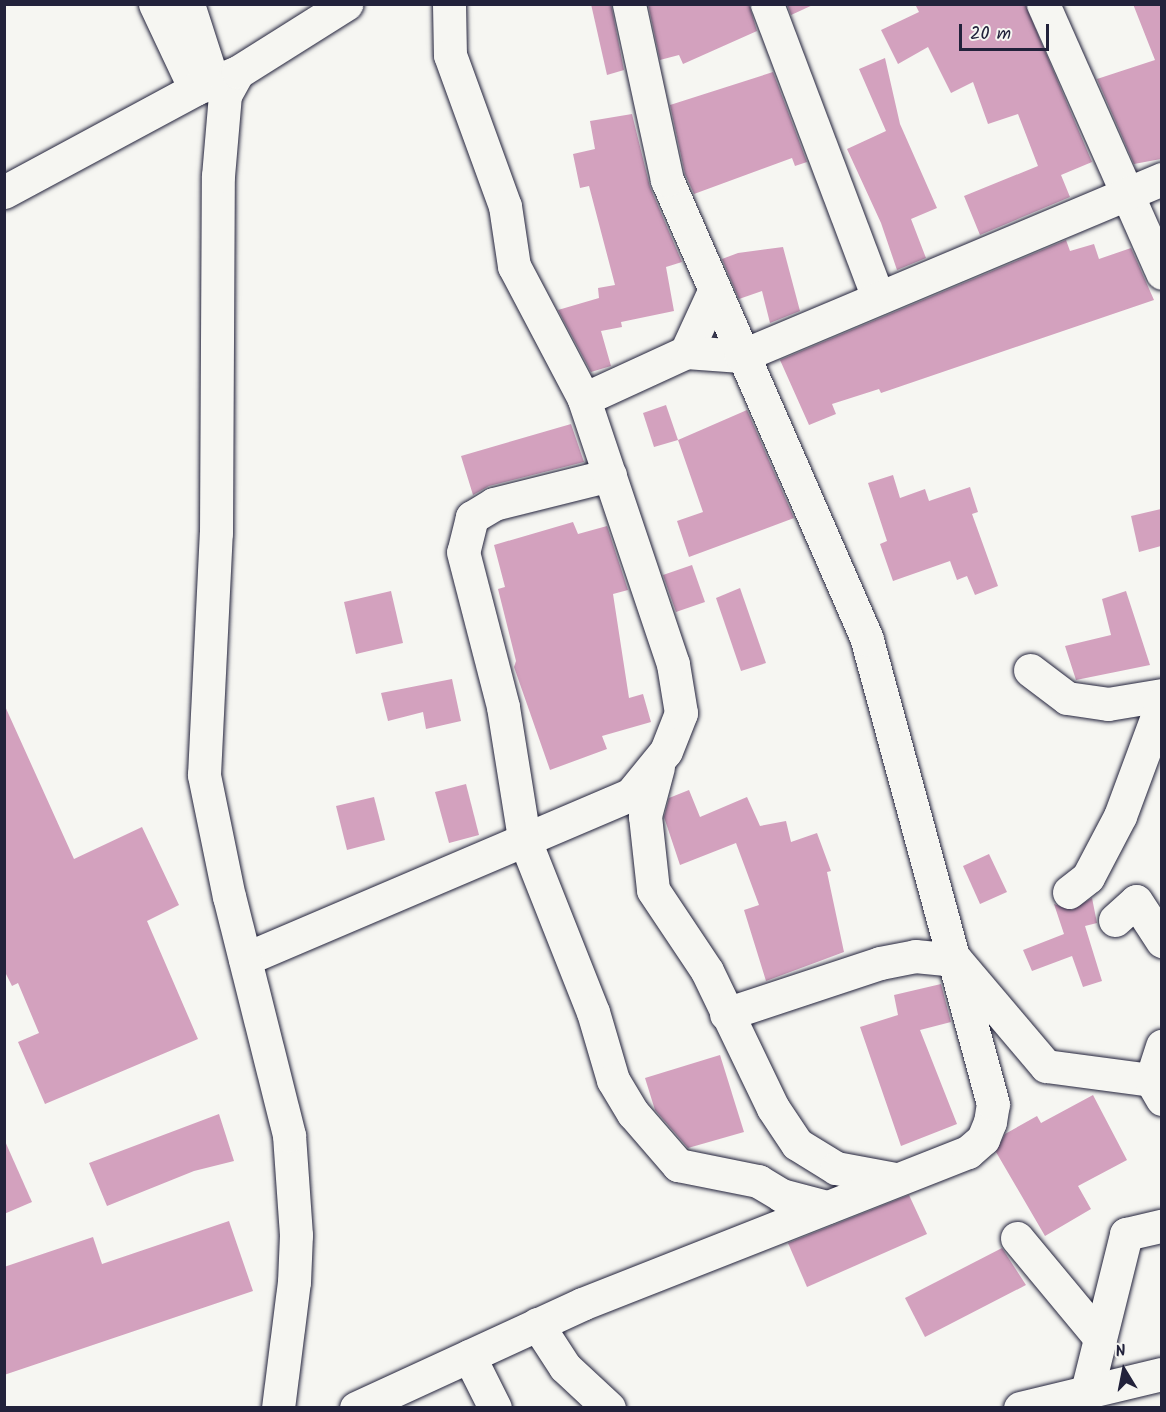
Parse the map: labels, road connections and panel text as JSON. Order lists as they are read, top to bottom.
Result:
{
  "scale_bar": "20 m",
  "north": "top"
}
